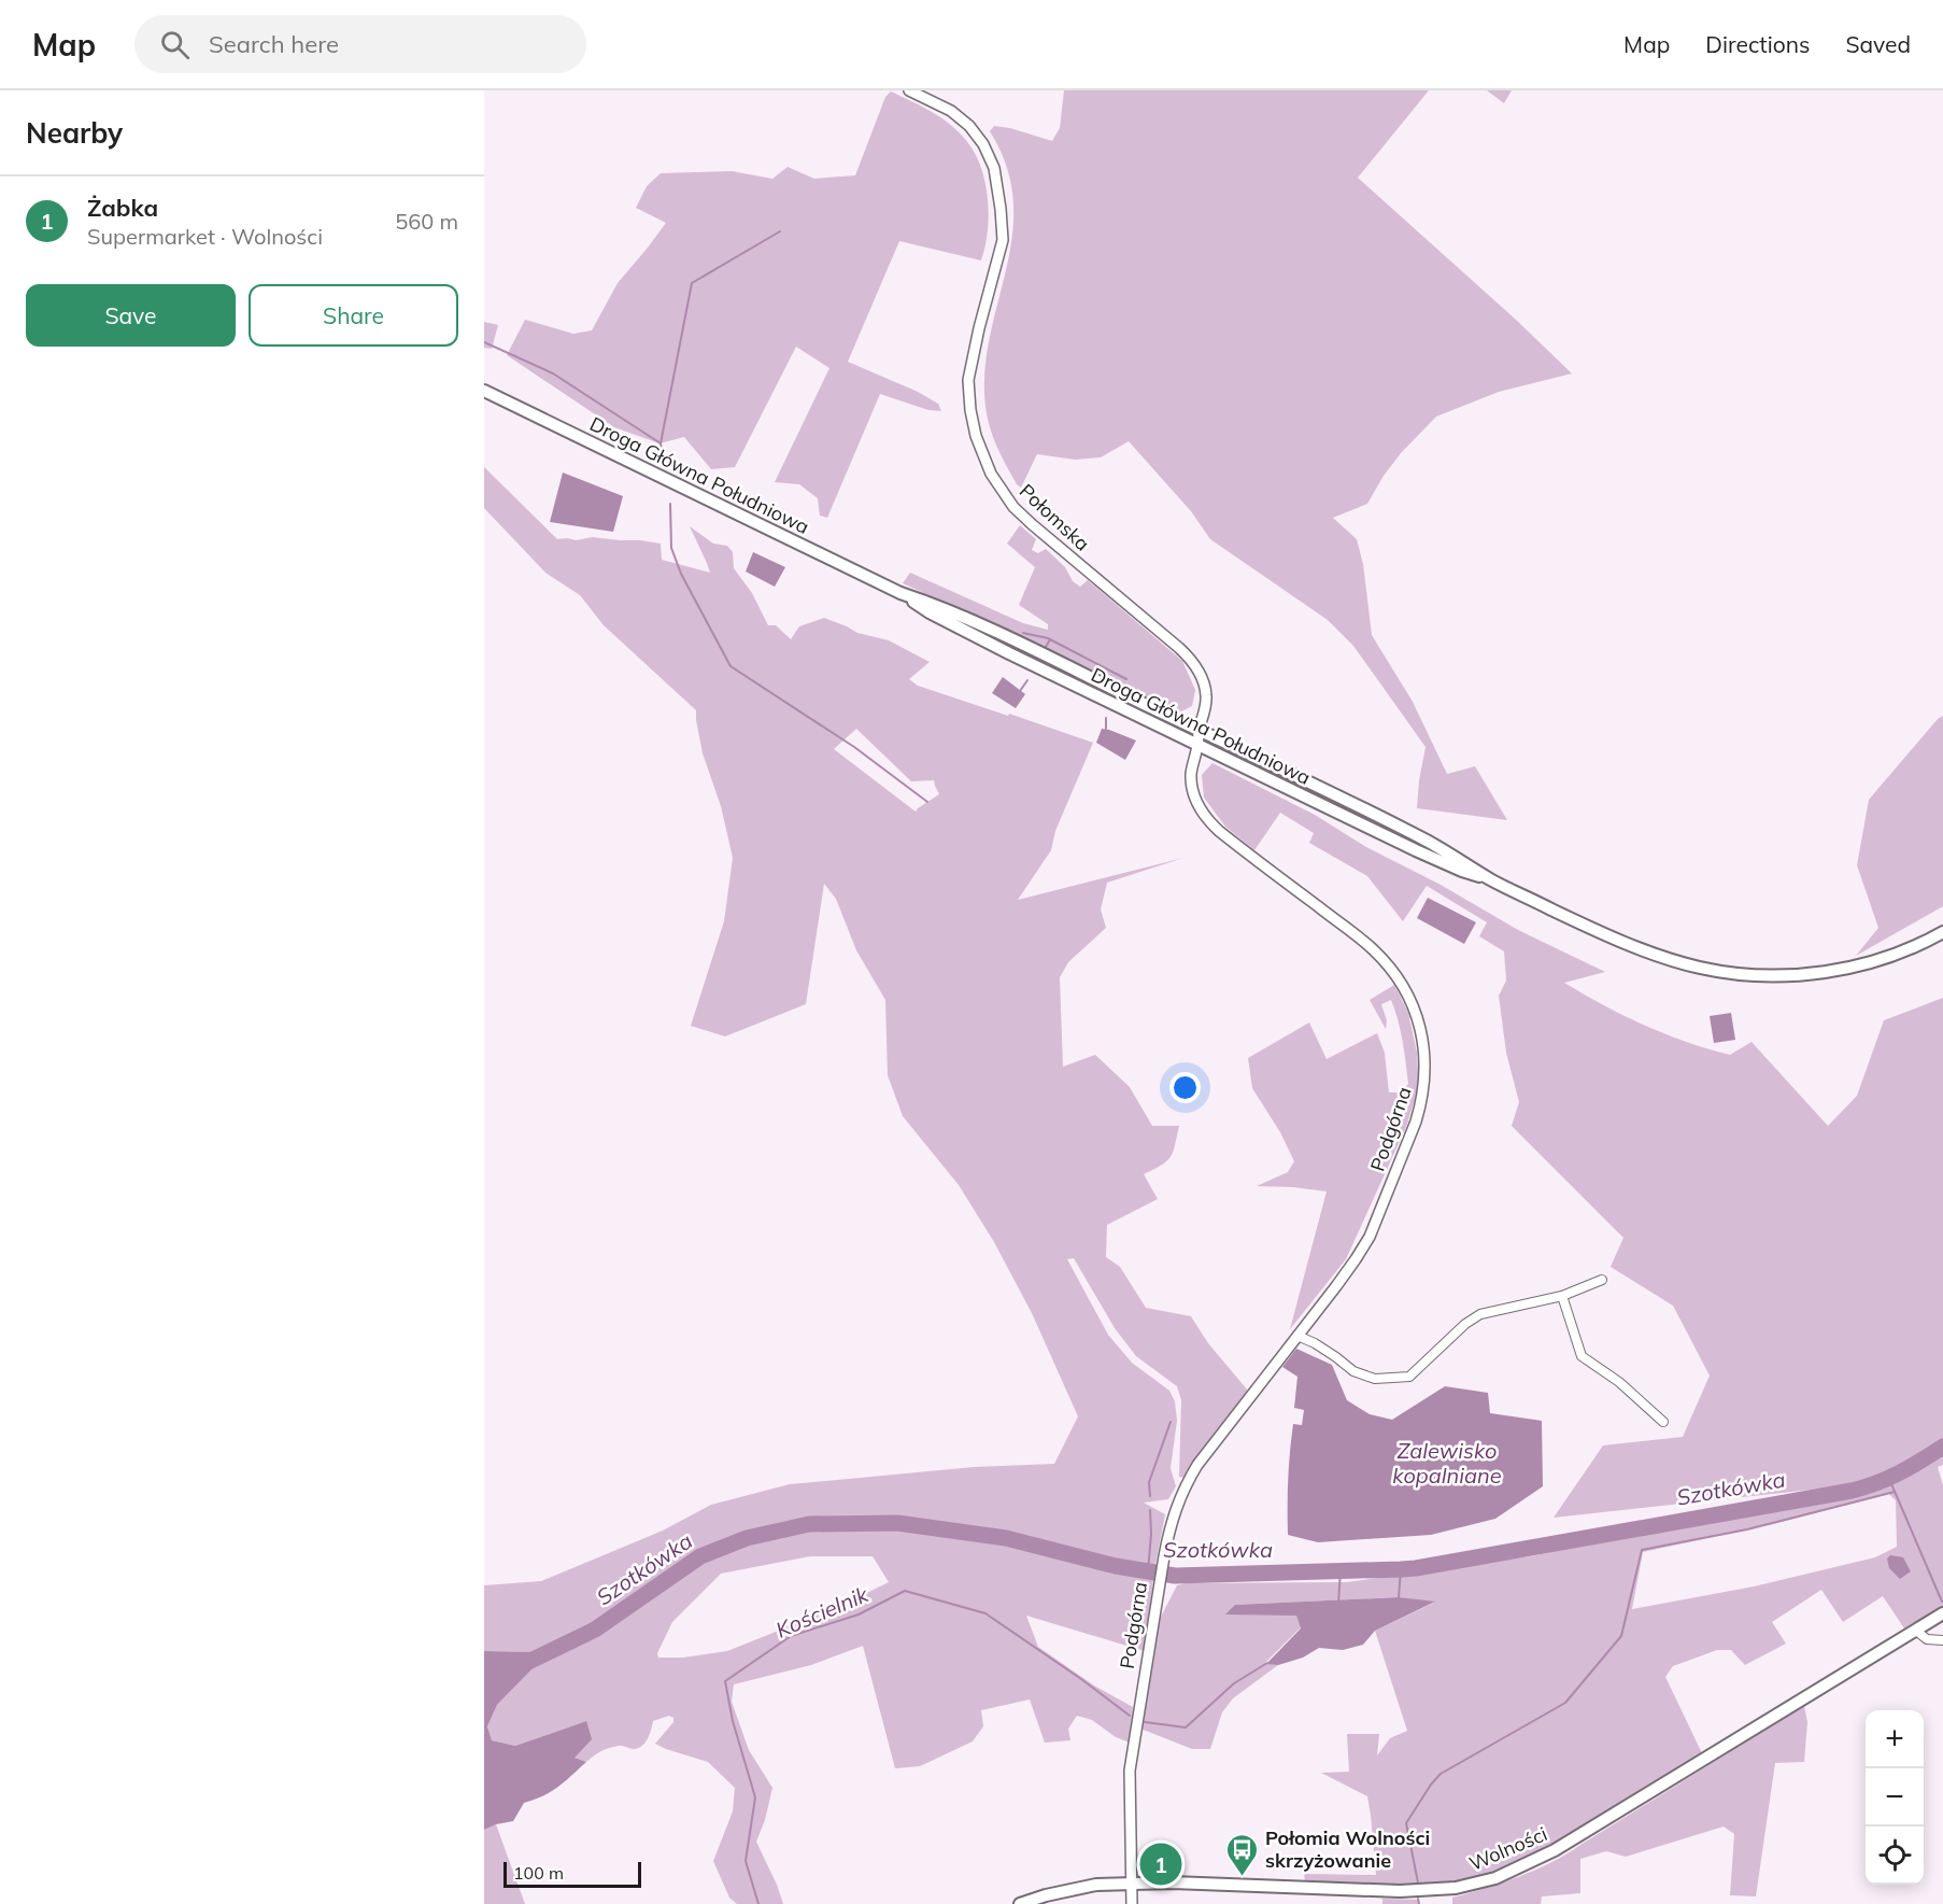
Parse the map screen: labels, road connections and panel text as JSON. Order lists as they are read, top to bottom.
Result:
{
  "streets": {
    "main road": ["Droga Główna Południowa", "Wolności"],
    "street": ["Połomska", "Podgórna"]
  },
  "crossings": [
    ["Droga Główna Południowa", "Połomska"],
    ["Połomska", "Podgórna"],
    ["Podgórna", "Wolności"]
  ],
  "water": ["Zalewisko kopalniane", "Szotkówka", "Kościelnik"],
  "places": {
    "bus stop": ["Połomia Wolności skrzyżowanie"]
  },
  "scale_bar": "100 m",
  "page": {
    "header": "Map",
    "search": "Search here",
    "nav": ["Map", "Directions", "Saved"],
    "heading": "Nearby",
    "list": [
      {
        "mark": "1",
        "name": "Żabka",
        "note": "Supermarket · Wolności",
        "value": "560 m"
      }
    ],
    "buttons": ["Save", "Share"],
    "map_buttons": ["+", "−"],
    "pins": "1",
    "scale": "100 m"
  }
}
